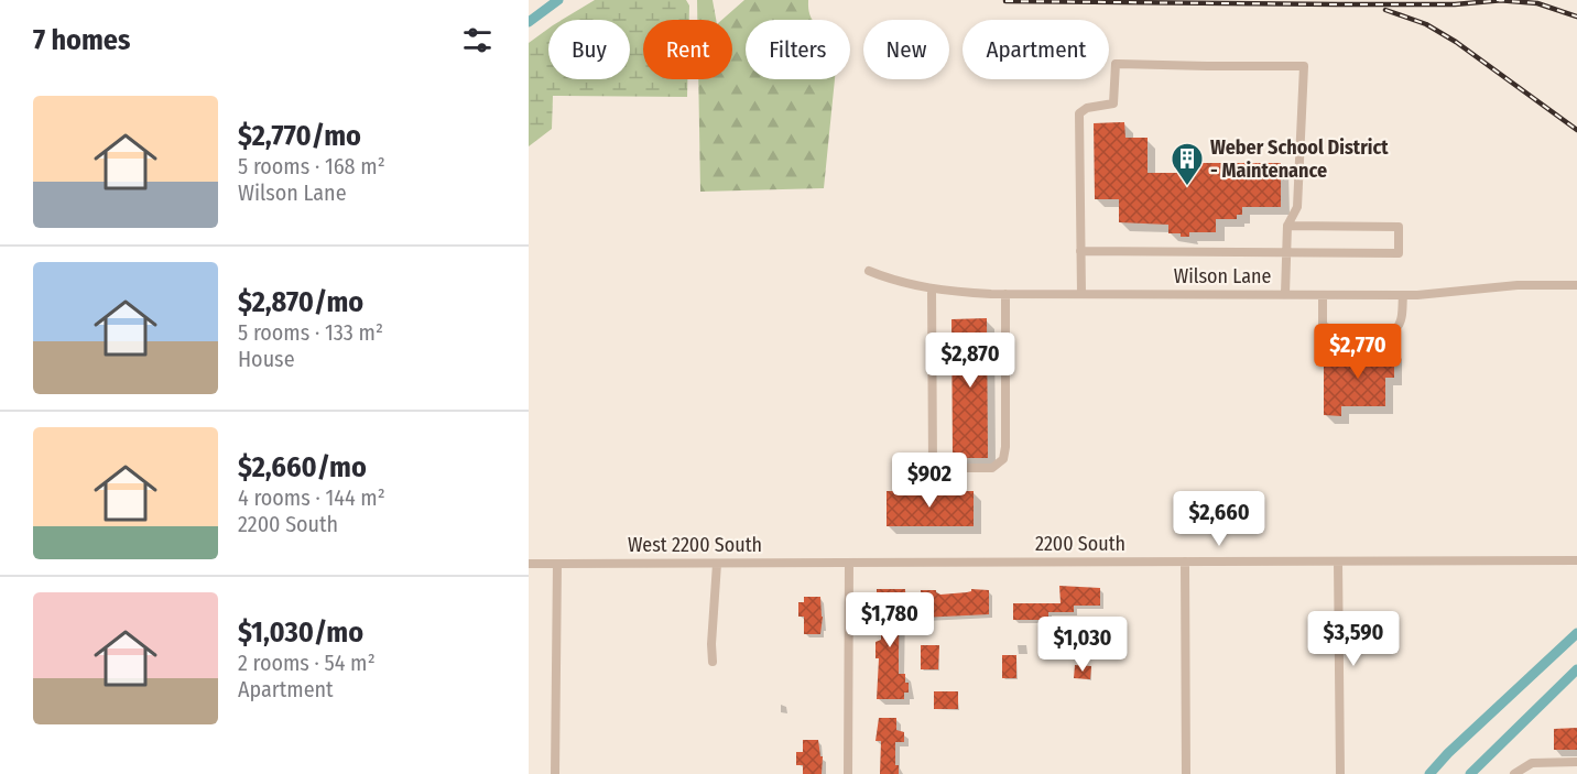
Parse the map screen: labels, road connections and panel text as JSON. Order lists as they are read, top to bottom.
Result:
{
  "streets": {
    "street": ["Wilson Lane", "2200 South", "West 2200 South"]
  },
  "crossings": [
    ["2200 South", "West 2200 South"]
  ],
  "places": {
    "building": ["Weber School District - Maintenance"]
  },
  "page": {
    "heading": "7 homes",
    "chip": [
      "Buy",
      "Rent",
      "Filters",
      "New",
      "Apartment"
    ],
    "list": [
      {
        "name": "$2,770/mo",
        "note": "5 rooms · 168 m² · Wilson Lane"
      },
      {
        "name": "$2,870/mo",
        "note": "5 rooms · 133 m² · House"
      },
      {
        "name": "$2,660/mo",
        "note": "4 rooms · 144 m² · 2200 South"
      },
      {
        "name": "$1,030/mo",
        "note": "2 rooms · 54 m² · Apartment"
      }
    ],
    "price": [
      "$2,770",
      "$2,870",
      "$902",
      "$2,660",
      "$1,780",
      "$3,590",
      "$1,030"
    ]
  }
}
